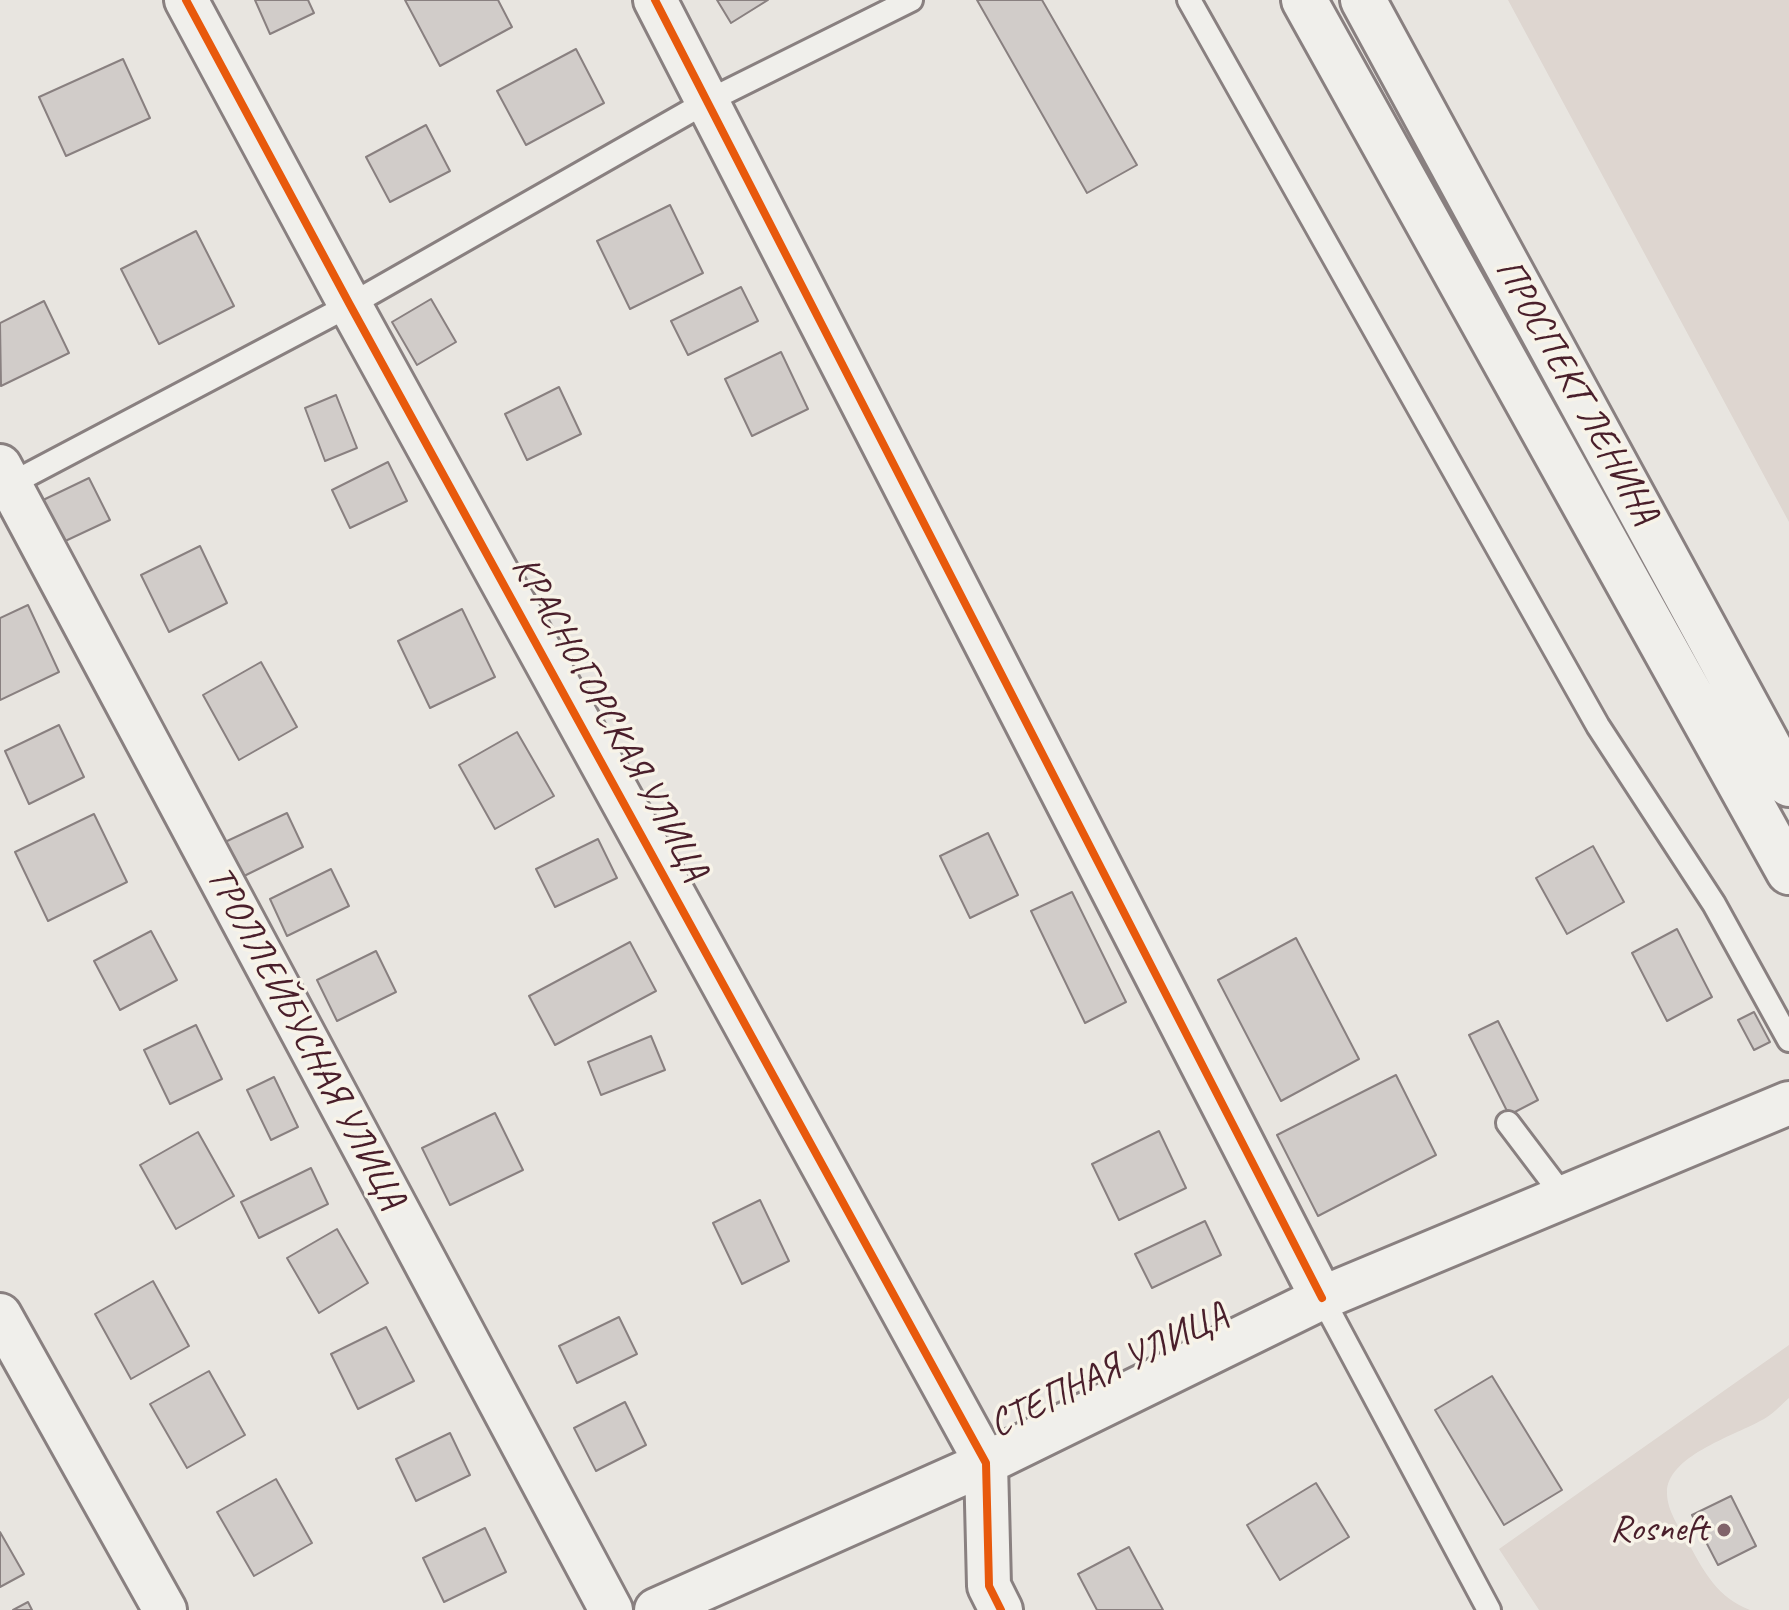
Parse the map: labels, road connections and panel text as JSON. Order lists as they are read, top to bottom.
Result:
{
  "streets": {
    "main road": ["ПРОСПЕКТ ЛЕНИНА"],
    "street": ["КРАСНОГОРСКАЯ УЛИЦА", "ТРОЛЛЕЙБУСНАЯ УЛИЦА", "СТЕПНАЯ УЛИЦА"]
  },
  "crossings": [
    ["КРАСНОГОРСКАЯ УЛИЦА", "СТЕПНАЯ УЛИЦА"]
  ],
  "places": ["Rosneft"]
}
